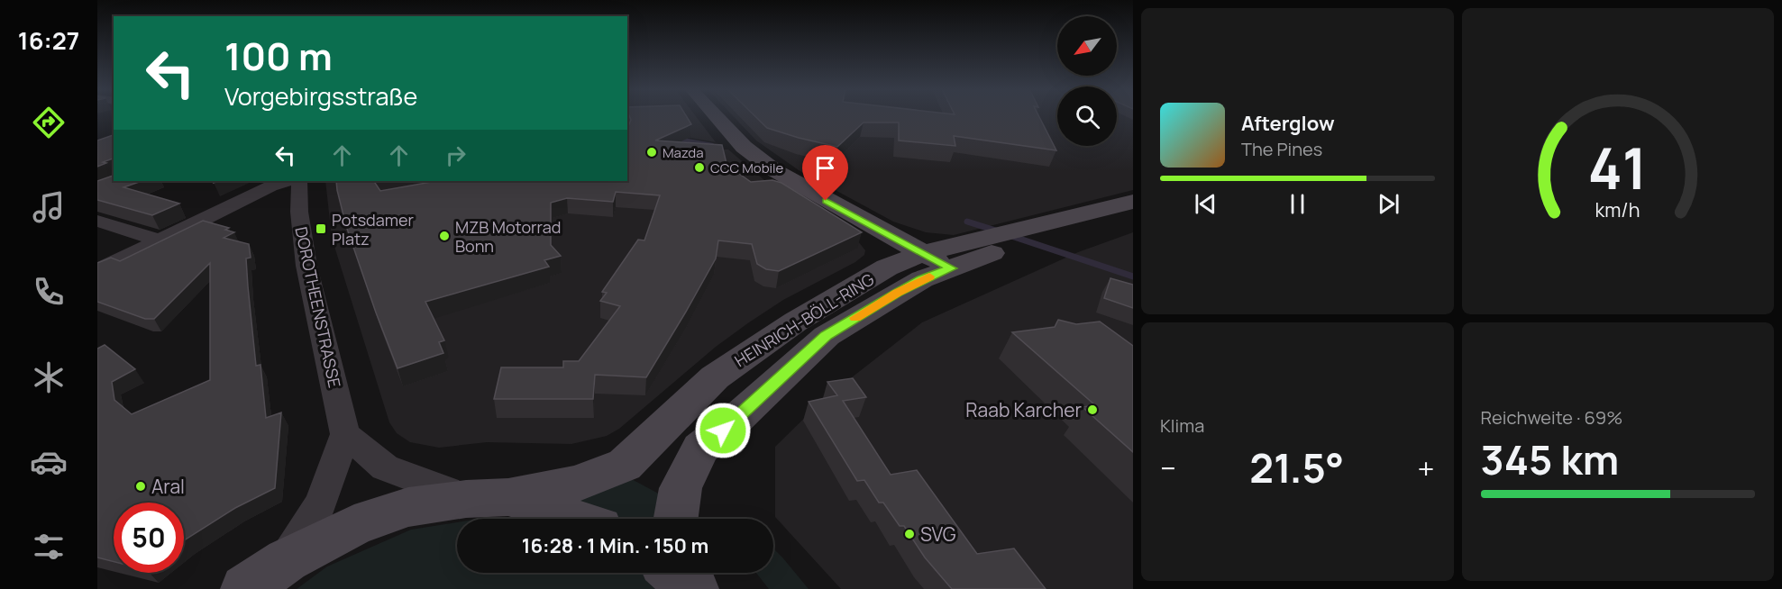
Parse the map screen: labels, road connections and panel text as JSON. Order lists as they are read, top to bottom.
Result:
{
  "streets": {
    "main road": ["HEINRICH-BÖLL-RING"],
    "street": ["DOROTHEENSTRASSE"]
  },
  "places": {
    "other": [
      "Mazda",
      "CCC Mobile",
      "MZB Motorrad Bonn",
      "Raab Karcher",
      "Aral",
      "SVG"
    ],
    "transit": ["Potsdamer Platz"]
  },
  "north": "bottom left",
  "page": {
    "tabs": "16:27",
    "turn": ["100 m", "Vorgebirgsstraße"],
    "song": ["Afterglow", "The Pines"],
    "tile": [
      "Klima",
      ["Reichweite · 69%", "345 km"]
    ],
    "heat": ["−", "21.5°", "+"],
    "limit": "50",
    "trip": "16:28 · 1 Min. · 150 m",
    "gauge": ["41", "km/h"]
  }
}
